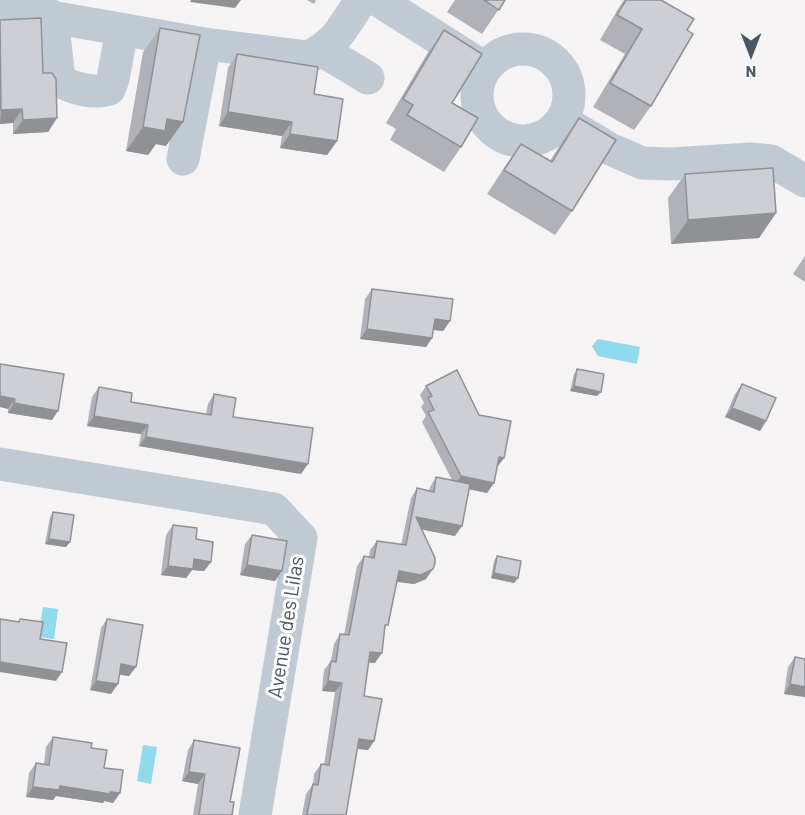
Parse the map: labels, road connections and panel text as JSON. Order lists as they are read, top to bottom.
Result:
{
  "streets": {
    "street": ["Avenue des Lilas"]
  },
  "north": "bottom"
}
